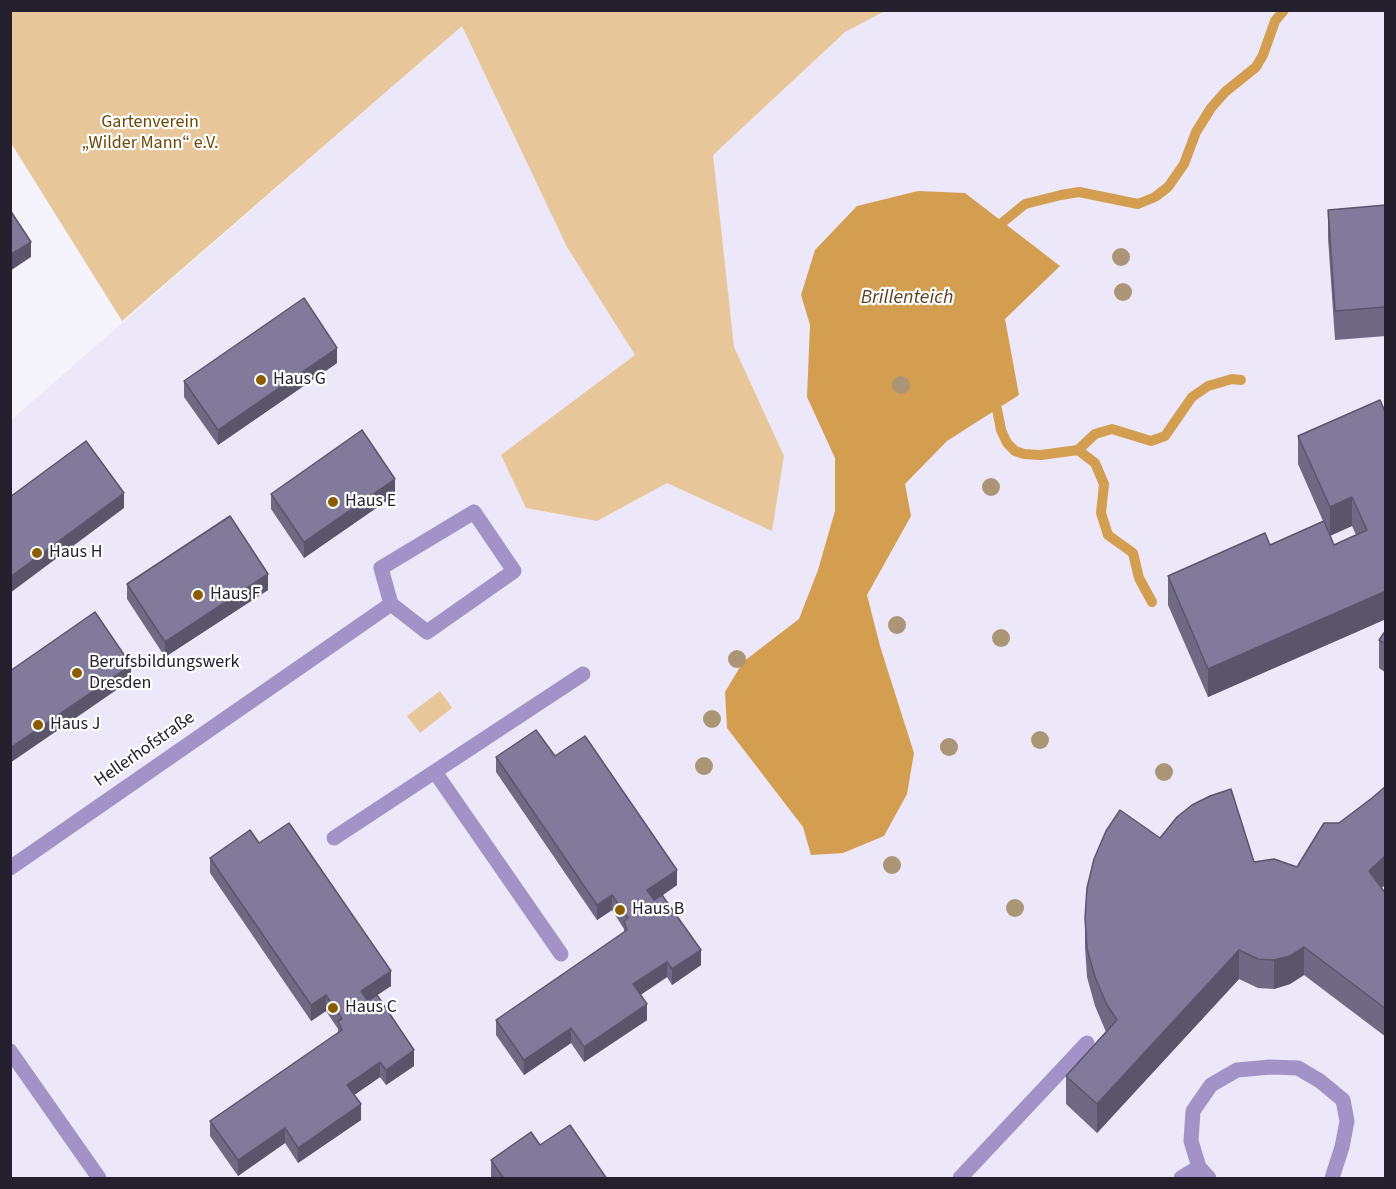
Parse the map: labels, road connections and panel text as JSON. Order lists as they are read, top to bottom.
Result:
{
  "streets": {
    "street": ["Hellerhofstraße"]
  },
  "water": ["Brillenteich"],
  "parks": ["Gartenverein „Wilder Mann“ e.V."],
  "places": [
    "Haus G",
    "Haus E",
    "Haus H",
    "Haus F",
    "Berufsbildungswerk Dresden",
    "Haus J",
    "Haus B",
    "Haus C"
  ]
}
